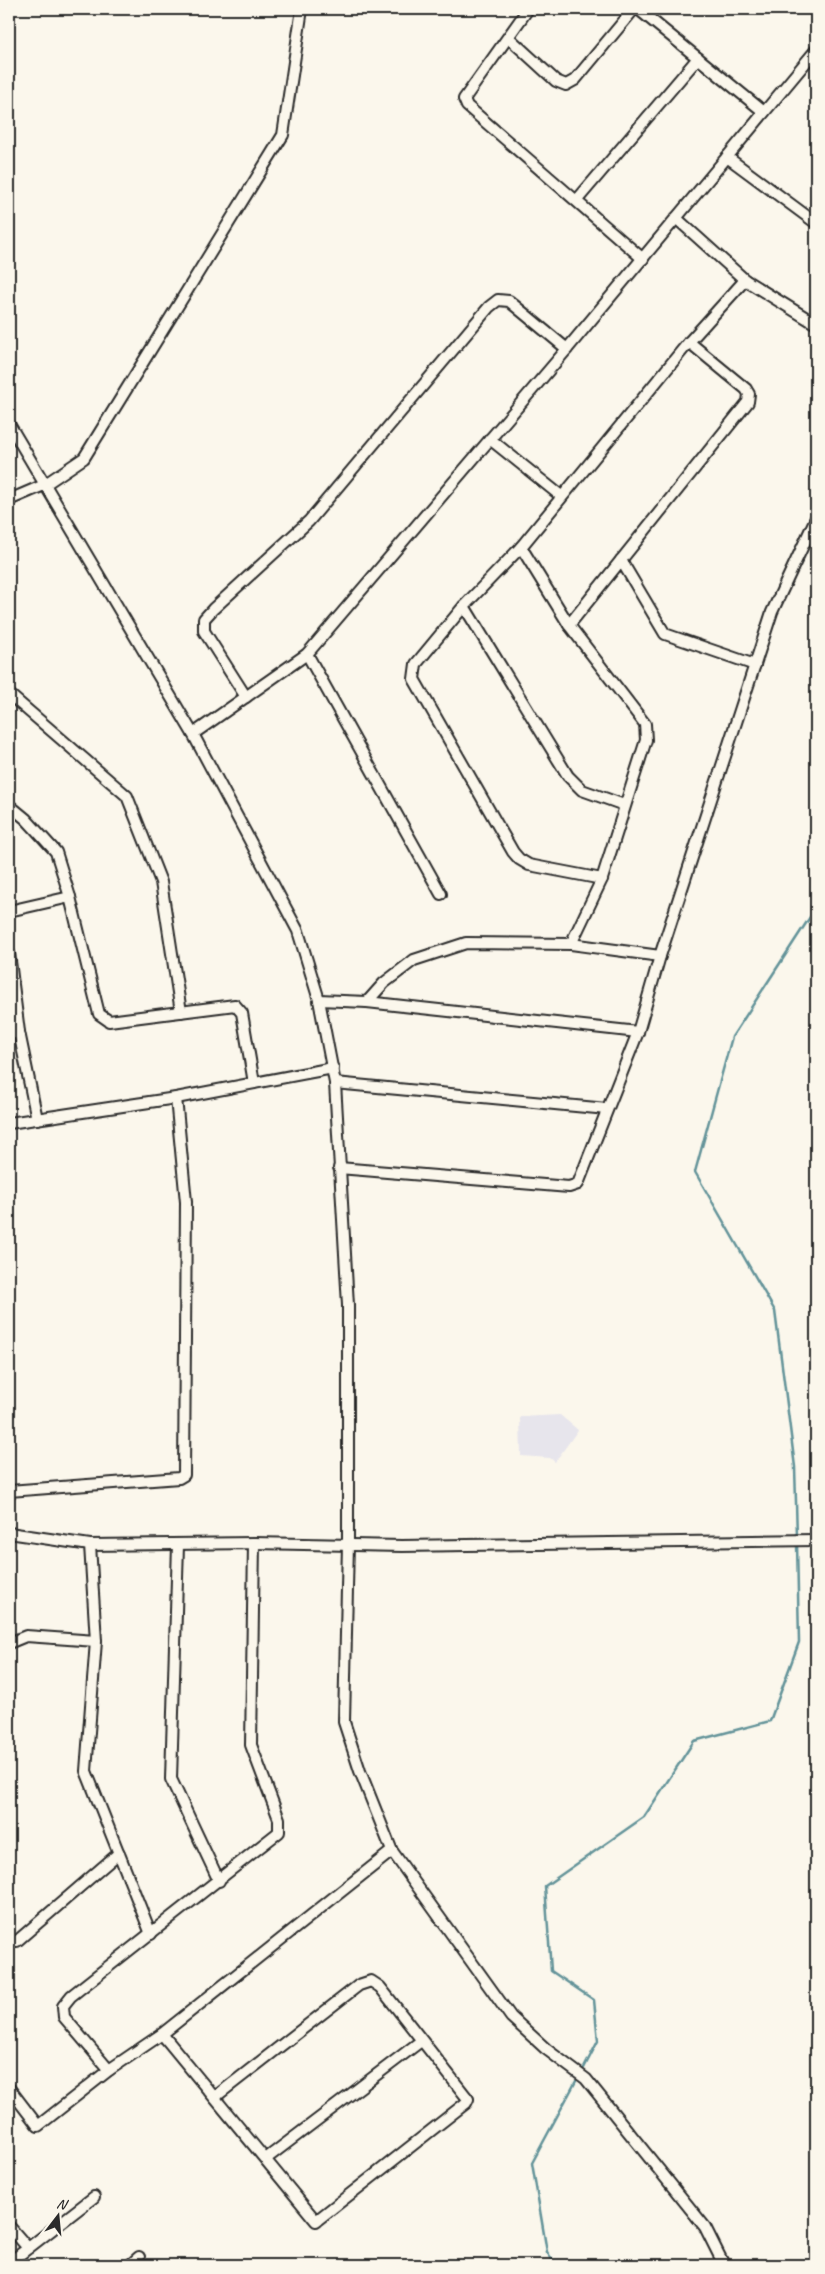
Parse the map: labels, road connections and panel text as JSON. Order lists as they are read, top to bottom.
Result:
{
  "north": "top"
}
